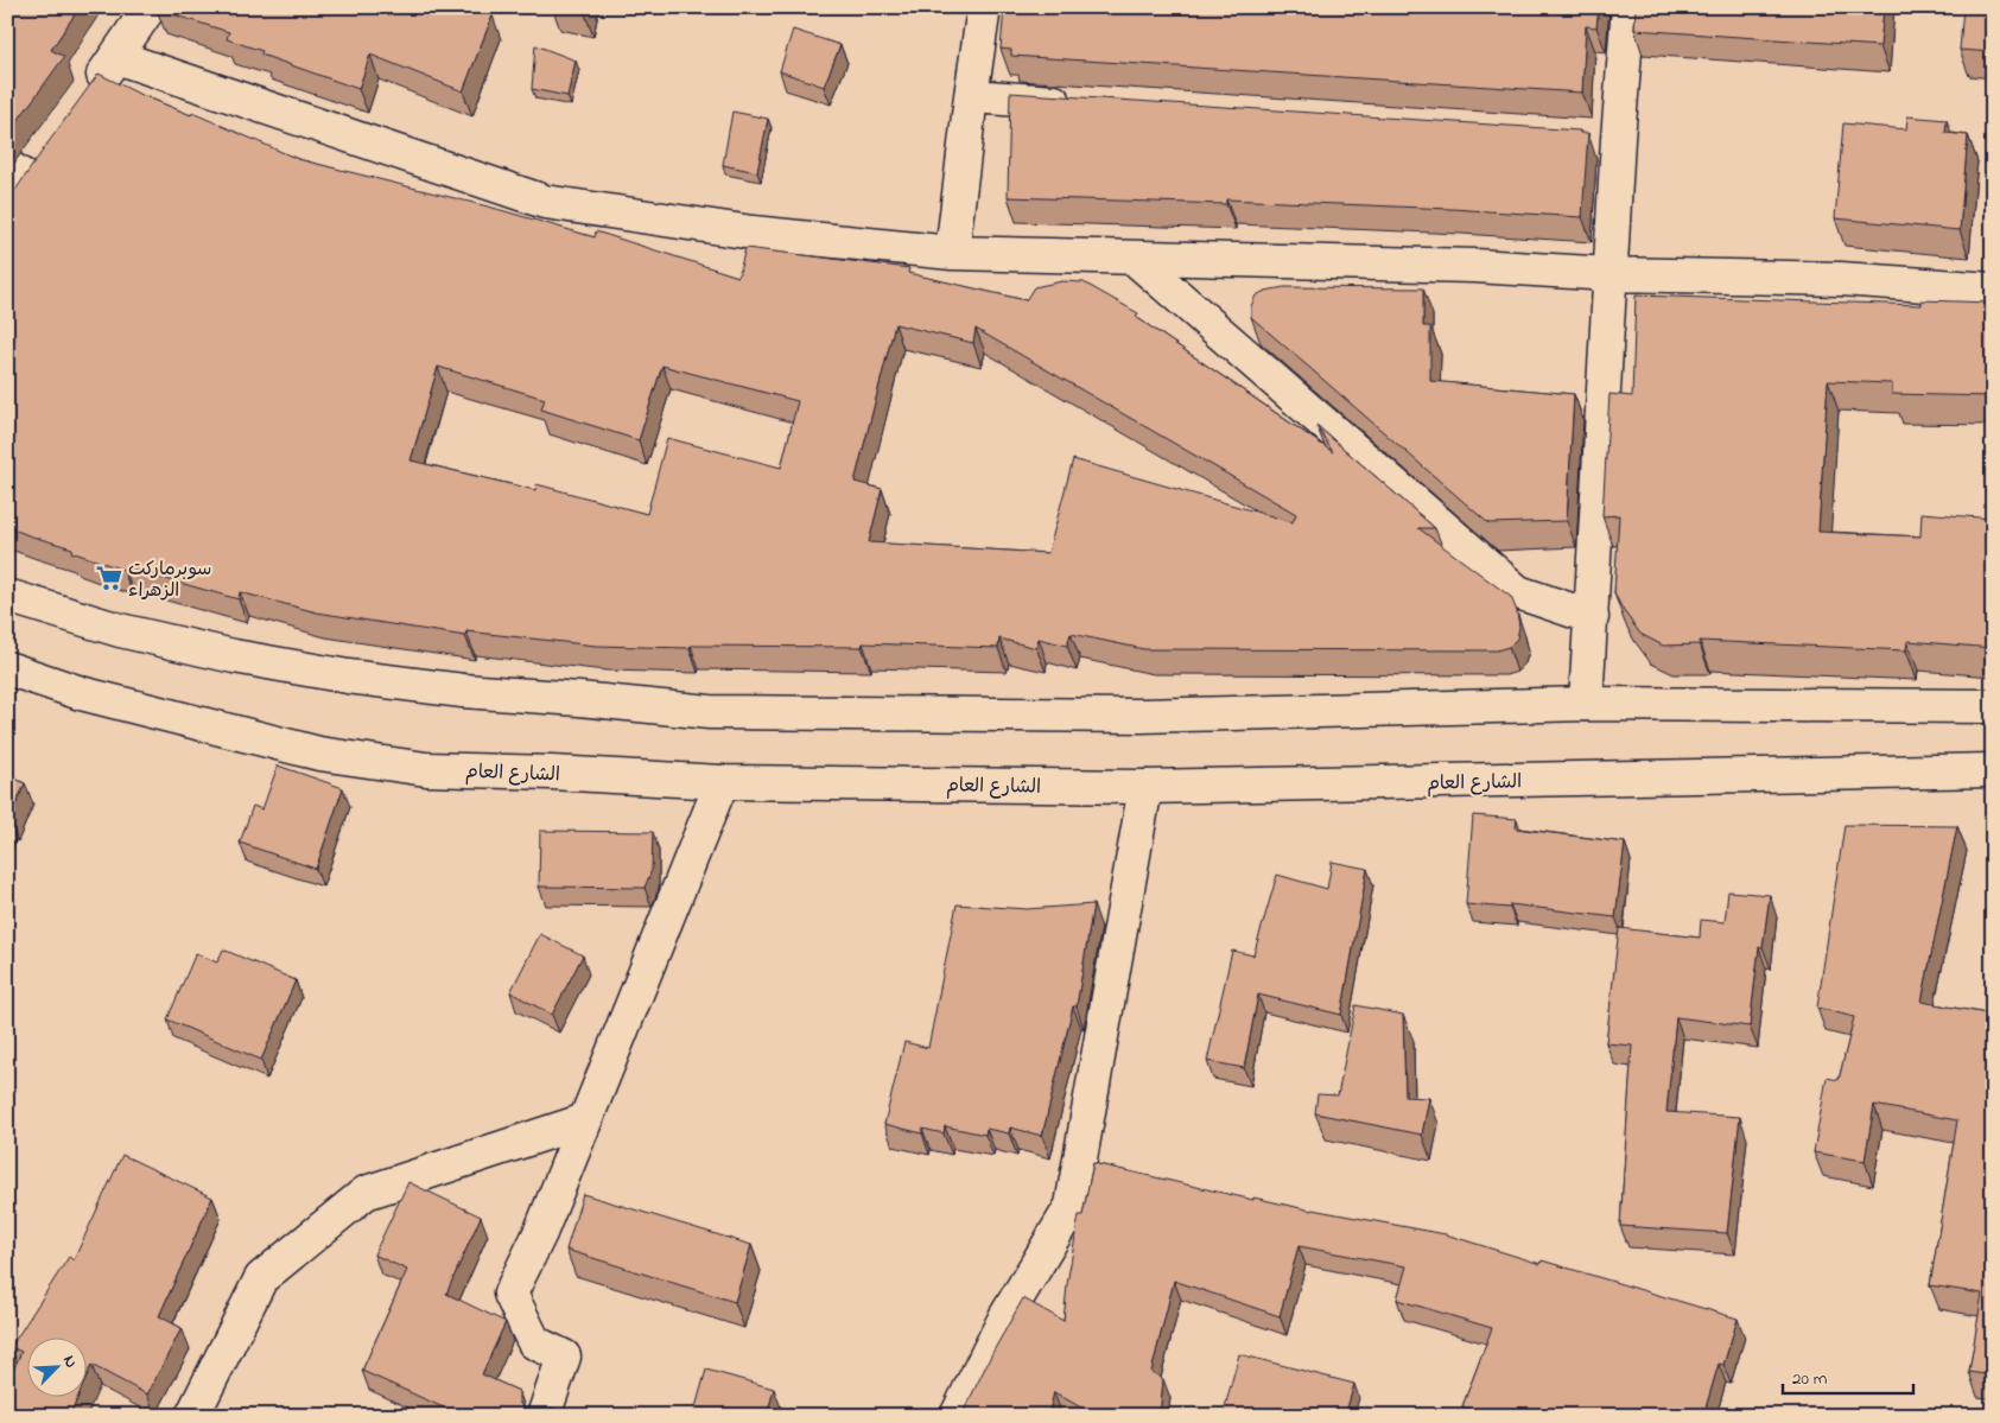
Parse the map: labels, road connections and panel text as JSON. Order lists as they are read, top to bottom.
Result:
{
  "streets": {
    "street": ["الشارع العام"]
  },
  "places": {
    "supermarket": ["سوبرماركت الزهراء"]
  },
  "scale_bar": "20 m",
  "north": "top right"
}
